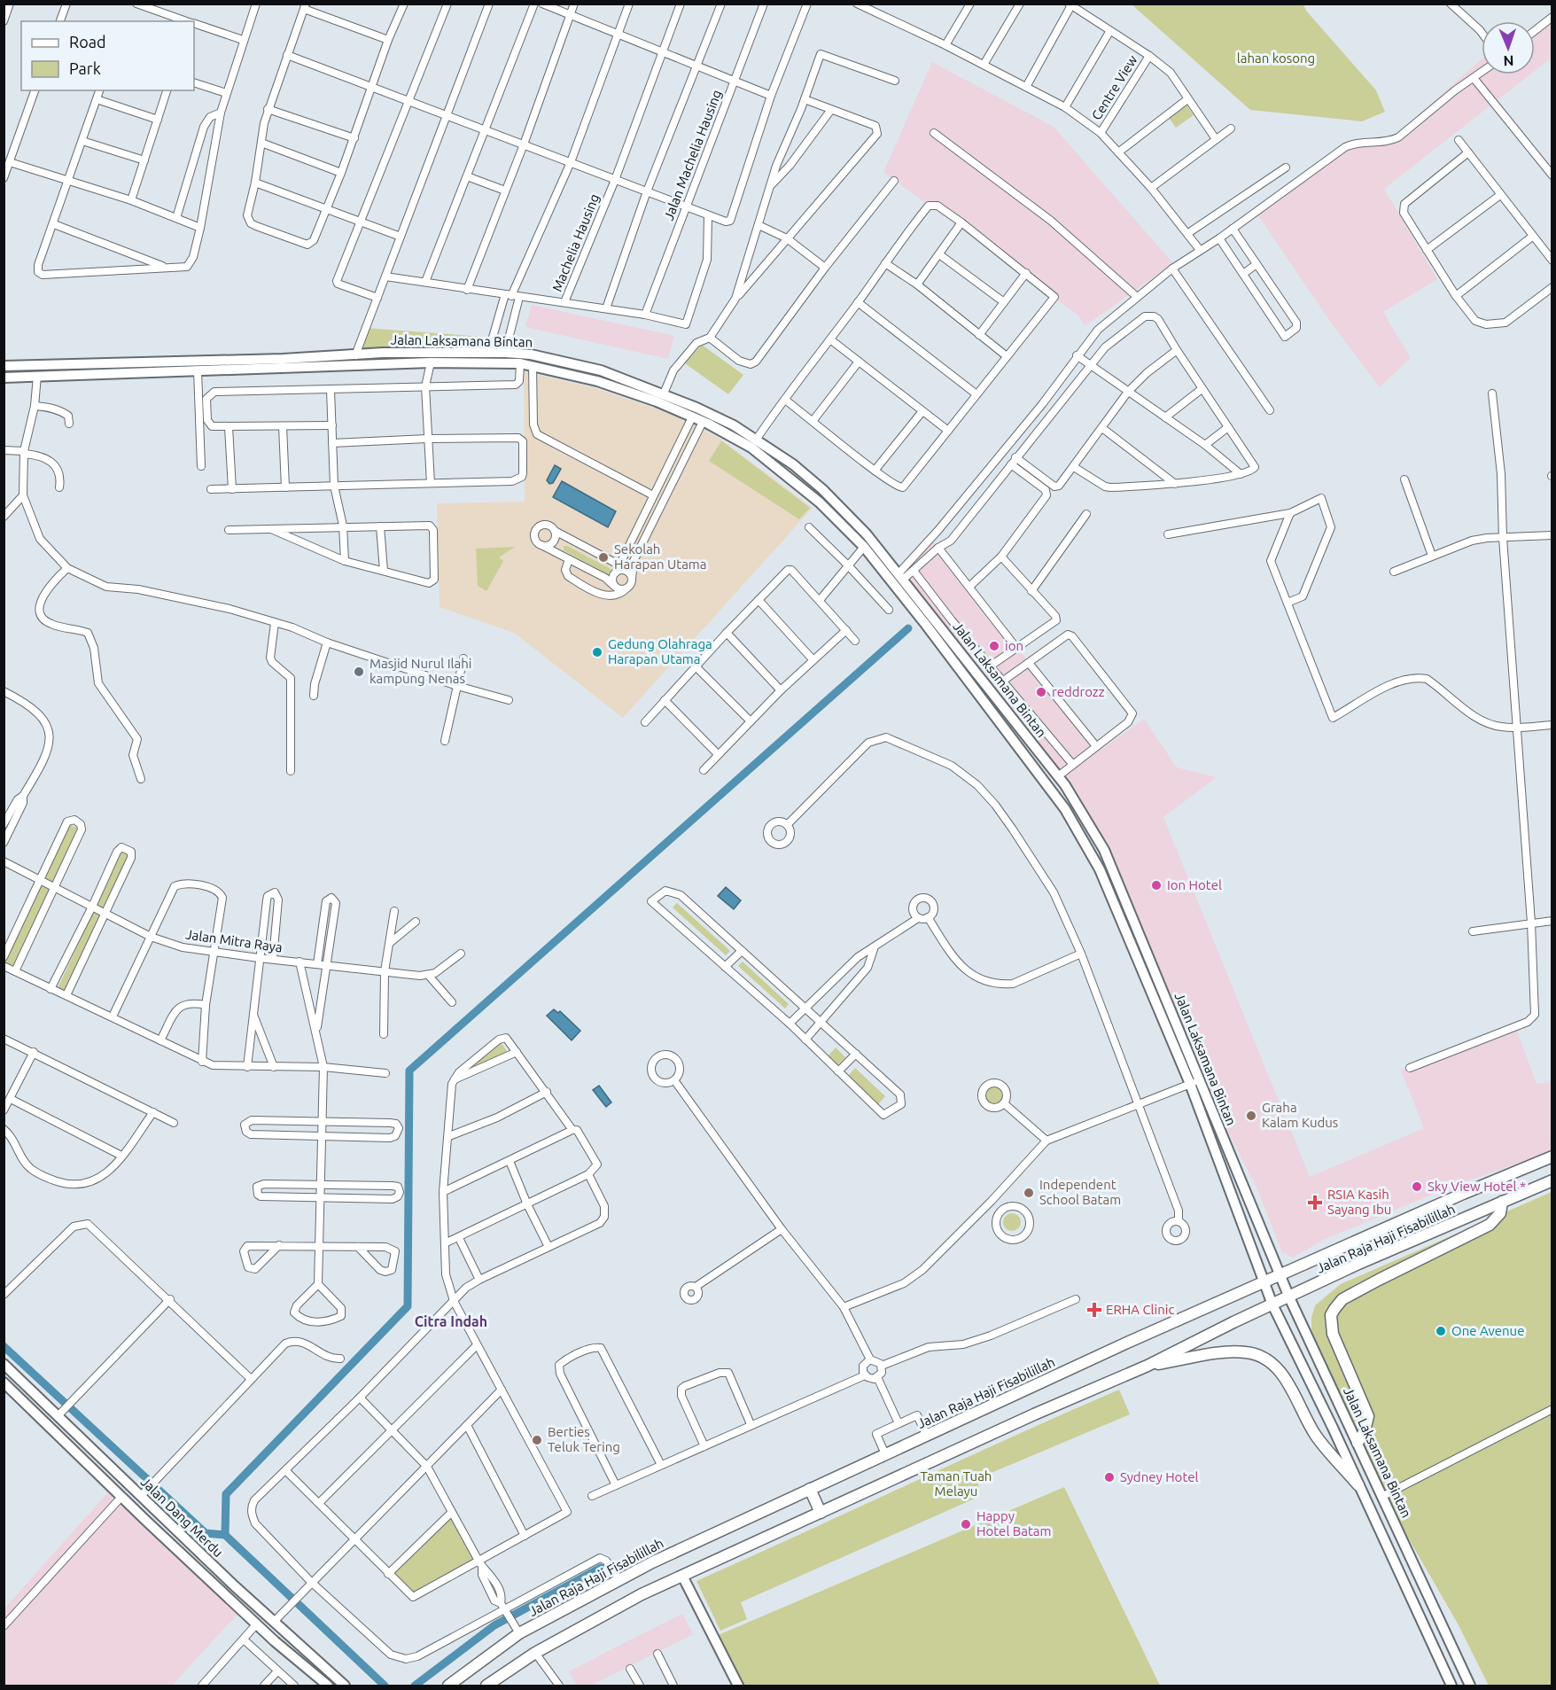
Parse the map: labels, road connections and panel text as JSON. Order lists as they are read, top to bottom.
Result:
{
  "streets": {
    "main road": ["Jalan Laksamana Bintan", "Jalan Raja Haji Fisabilillah", "Jalan Dang Merdu"],
    "street": [
      "Centre View",
      "Jalan Machelia Hausing",
      "Machelia Hausing",
      "Jalan Mitra Raya"
    ]
  },
  "crossings": [
    ["Jalan Laksamana Bintan", "Jalan Raja Haji Fisabilillah"]
  ],
  "districts": ["Citra Indah"],
  "parks": ["lahan kosong", "Taman Tuah Melayu"],
  "places": {
    "other": [
      "Sekolah Harapan Utama",
      "ion",
      "Gedung Olahraga Harapan Utama",
      "Masjid Nurul Ilahi kampung Nenas",
      "reddrozz",
      "Ion Hotel",
      "Graha Kalam Kudus",
      "Sky View Hotel *",
      "Independent School Batam",
      "One Avenue",
      "Berties Teluk Tering",
      "Sydney Hotel",
      "Happy Hotel Batam"
    ],
    "health": ["RSIA Kasih Sayang Ibu", "ERHA Clinic"]
  },
  "legend": ["Road", "Park"],
  "north": "bottom"
}
